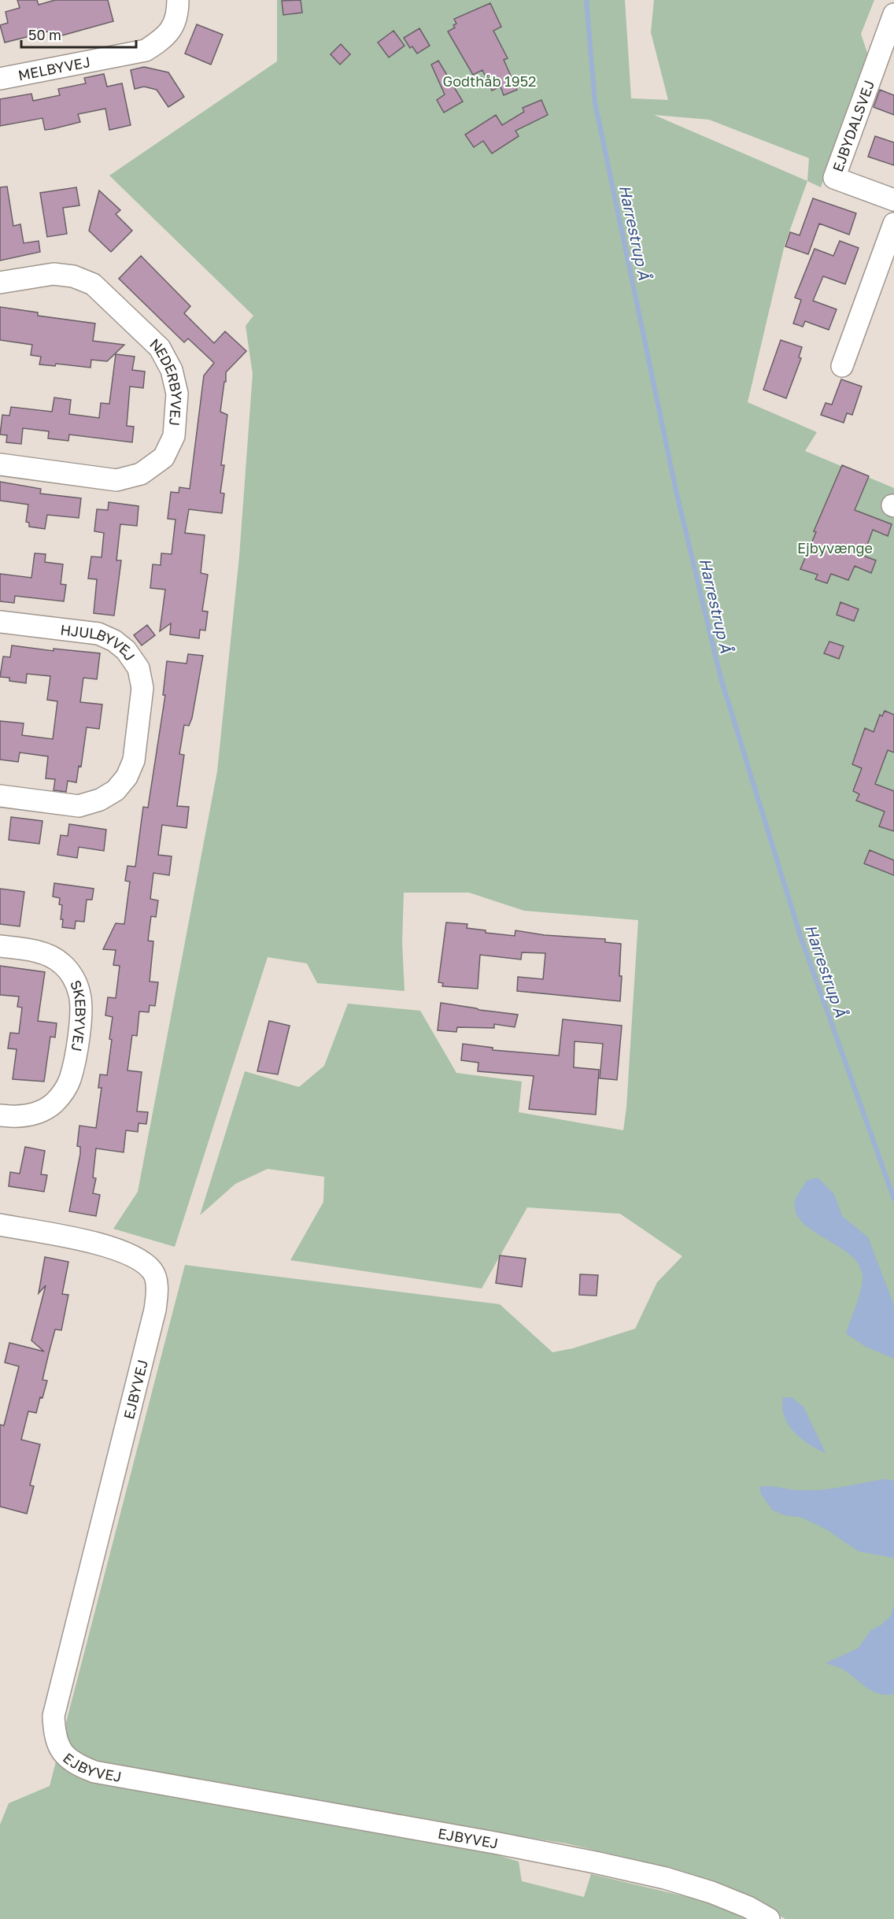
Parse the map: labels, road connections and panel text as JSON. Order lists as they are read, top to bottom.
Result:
{
  "streets": {
    "street": [
      "MELBYVEJ",
      "EJBYDALSVEJ",
      "NEDERBYVEJ",
      "HJULBYVEJ",
      "SKEBYVEJ",
      "EJBYVEJ"
    ]
  },
  "water": ["Harrestrup Å"],
  "parks": ["Godthåb 1952", "Ejbyvænge"],
  "scale_bar": "50 m"
}
